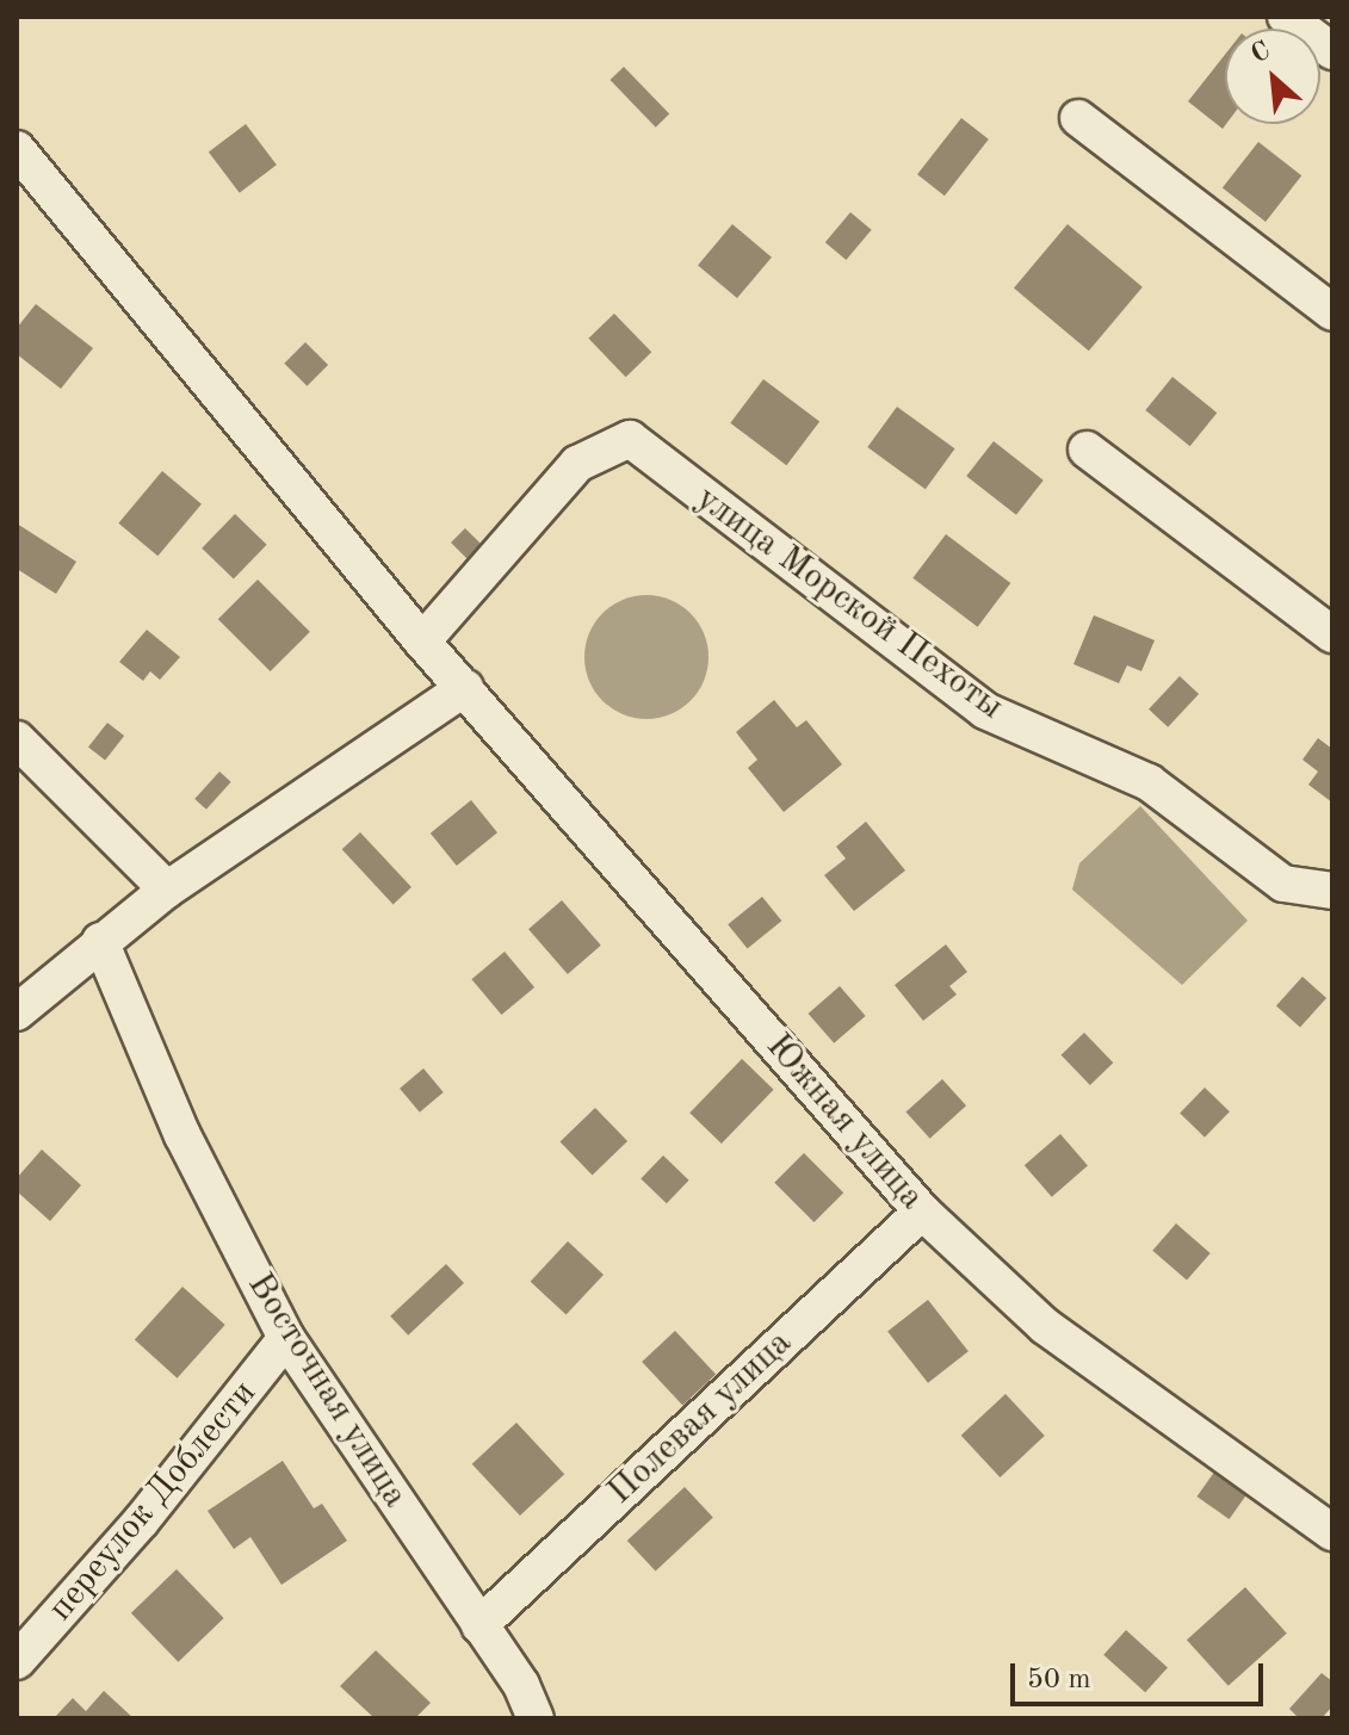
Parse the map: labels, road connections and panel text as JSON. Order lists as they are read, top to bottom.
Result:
{
  "streets": {
    "street": [
      "улица Морской Пехоты",
      "Южная улица",
      "Восточная улица",
      "Полевая улица",
      "переулок Доблести"
    ]
  },
  "crossings": [
    ["улица Морской Пехоты", "Южная улица"],
    ["Южная улица", "Полевая улица"],
    ["Восточная улица", "Полевая улица"],
    ["Восточная улица", "переулок Доблести"]
  ],
  "scale_bar": "50 m",
  "north": "top left"
}
